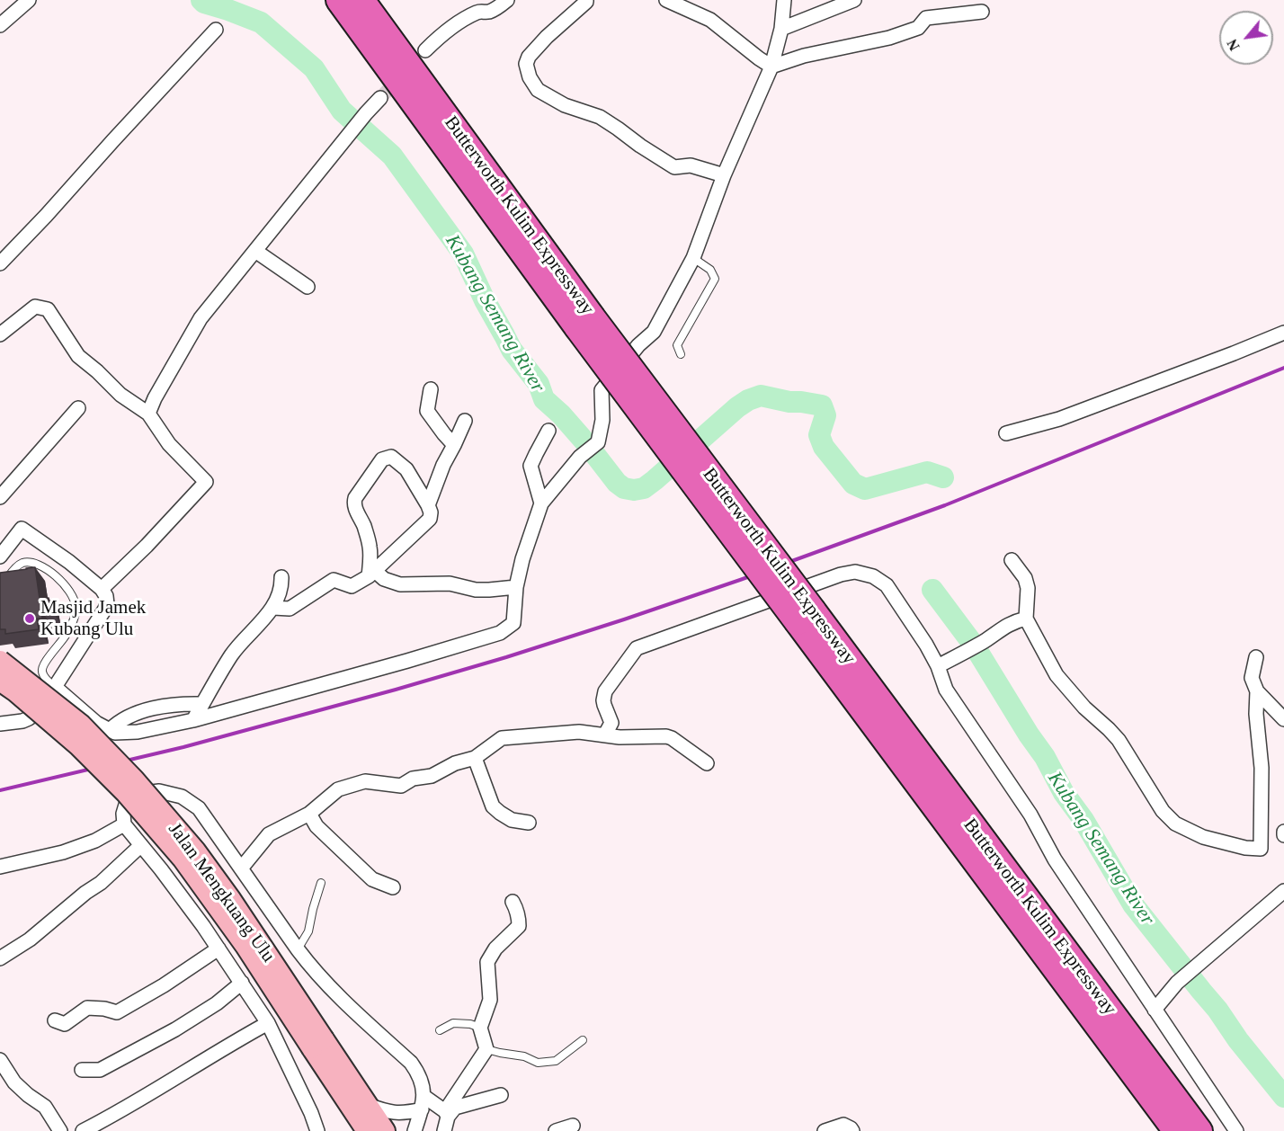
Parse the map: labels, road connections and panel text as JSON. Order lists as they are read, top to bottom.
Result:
{
  "streets": {
    "highway": ["Butterworth Kulim Expressway"],
    "main road": ["Jalan Mengkuang Ulu"]
  },
  "water": ["Kubang Semang River"],
  "places": ["Masjid Jamek Kubang Ulu"],
  "north": "bottom left"
}
